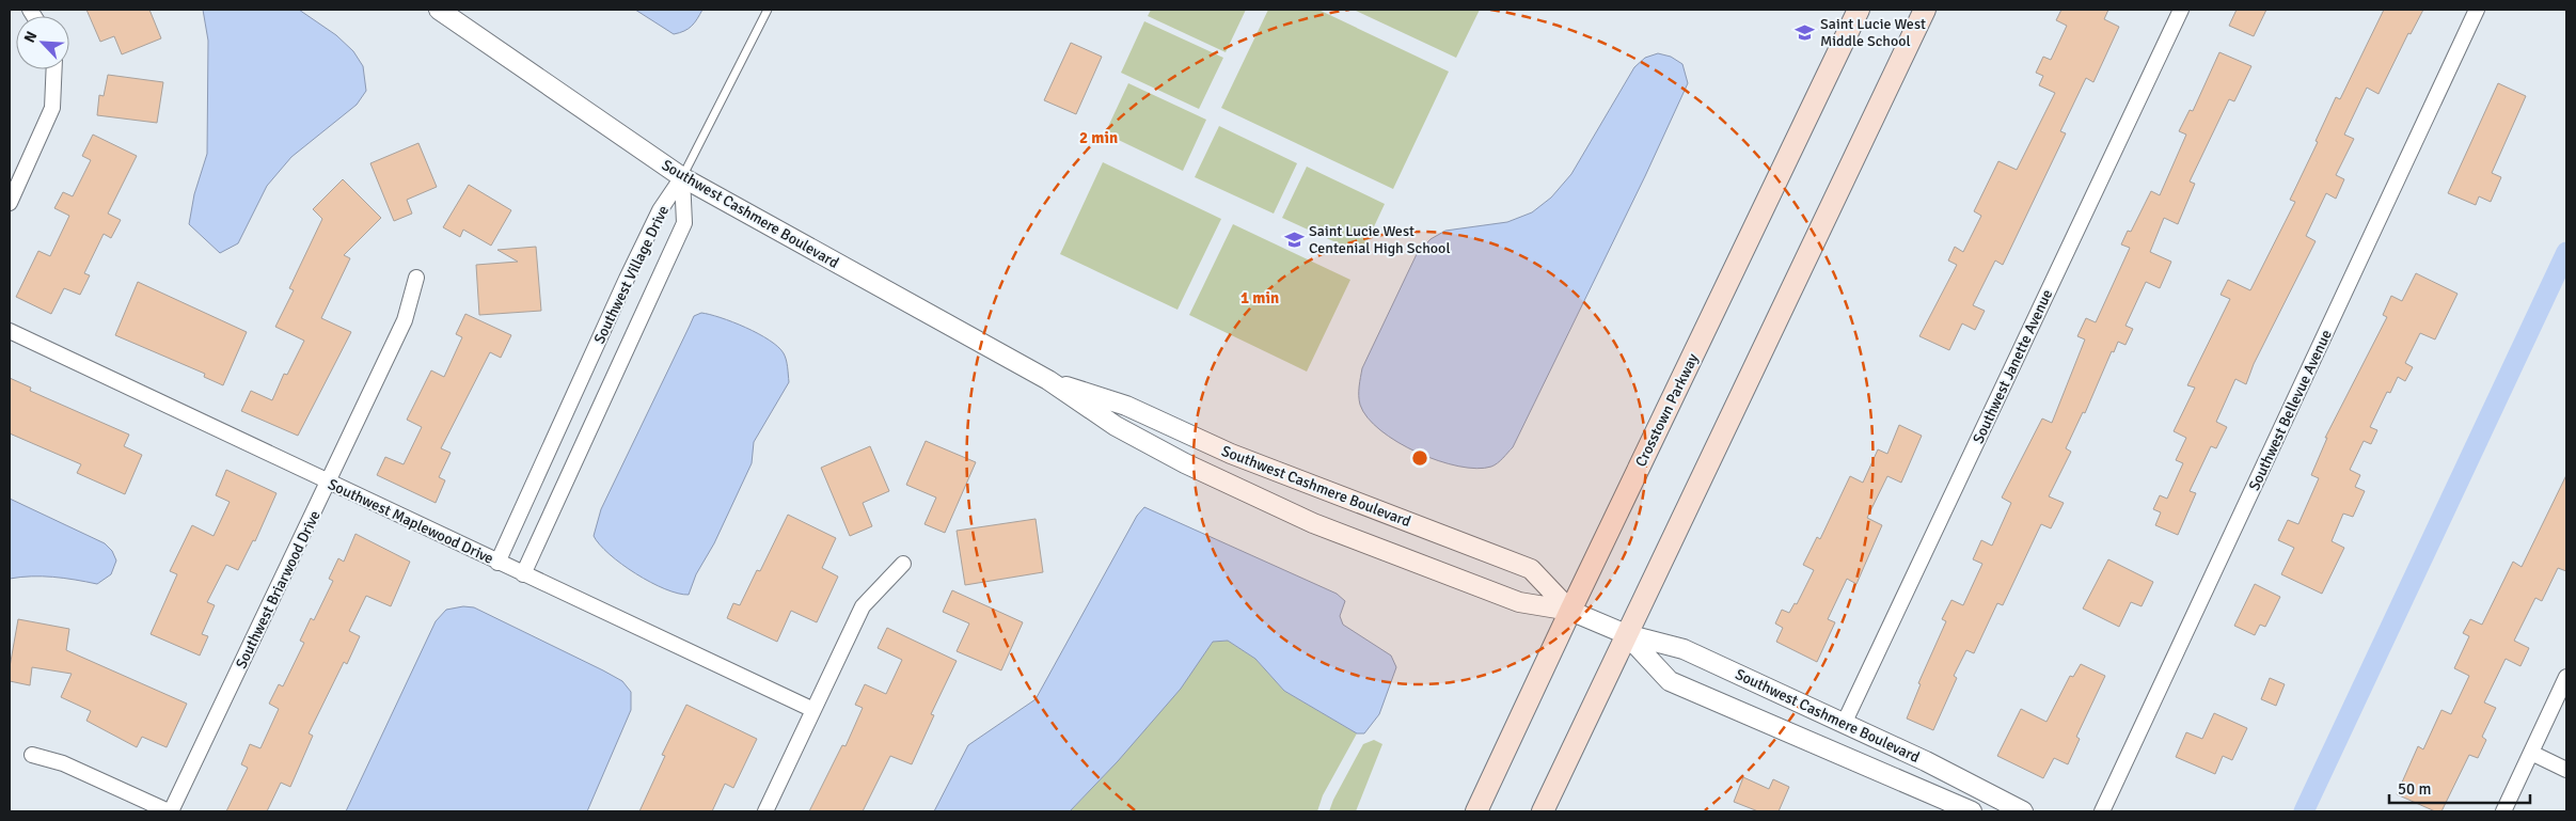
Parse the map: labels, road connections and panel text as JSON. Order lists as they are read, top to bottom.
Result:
{
  "streets": {
    "main road": ["Crosstown Parkway"],
    "street": [
      "Southwest Cashmere Boulevard",
      "Southwest Village Drive",
      "Southwest Janette Avenue",
      "Southwest Bellevue Avenue",
      "Southwest Maplewood Drive",
      "Southwest Briarwood Drive"
    ]
  },
  "crossings": [
    ["Southwest Cashmere Boulevard", "Southwest Village Drive"],
    ["Southwest Cashmere Boulevard", "Southwest Janette Avenue"],
    ["Southwest Cashmere Boulevard", "Crosstown Parkway"],
    ["Southwest Village Drive", "Southwest Maplewood Drive"],
    ["Southwest Maplewood Drive", "Southwest Briarwood Drive"]
  ],
  "places": {
    "school or university": ["Saint Lucie West Middle School", "Saint Lucie West Centenial High School"]
  },
  "scale_bar": "50 m",
  "north": "top left",
  "rings": ["2 min", "1 min"]
}
